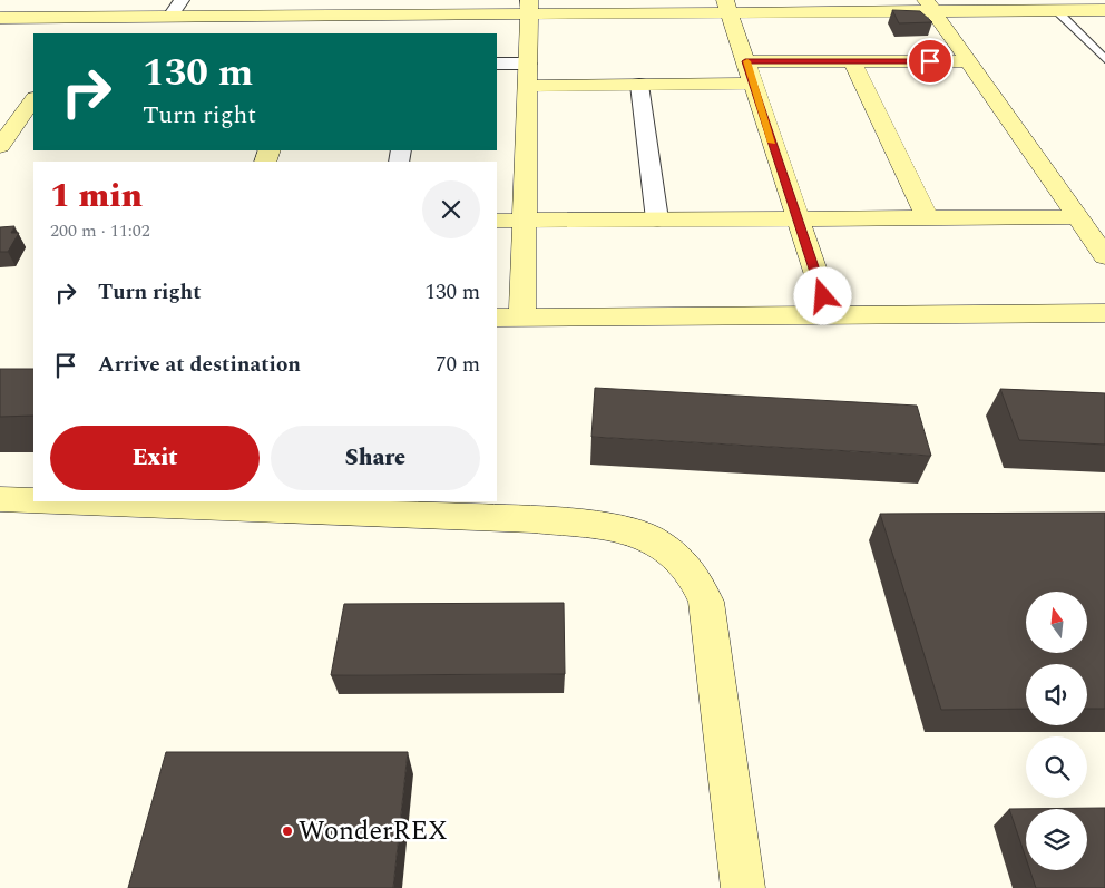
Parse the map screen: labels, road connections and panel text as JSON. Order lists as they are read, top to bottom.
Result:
{
  "places": ["WonderREX"],
  "north": "top",
  "page": {
    "turn": ["130 m", "Turn right"],
    "heading": ["1 min", "200 m · 11:02"],
    "list": [
      {
        "name": "Turn right",
        "value": "130 m"
      },
      {
        "name": "Arrive at destination",
        "value": "70 m"
      }
    ],
    "buttons": ["Exit", "Share"]
  }
}
